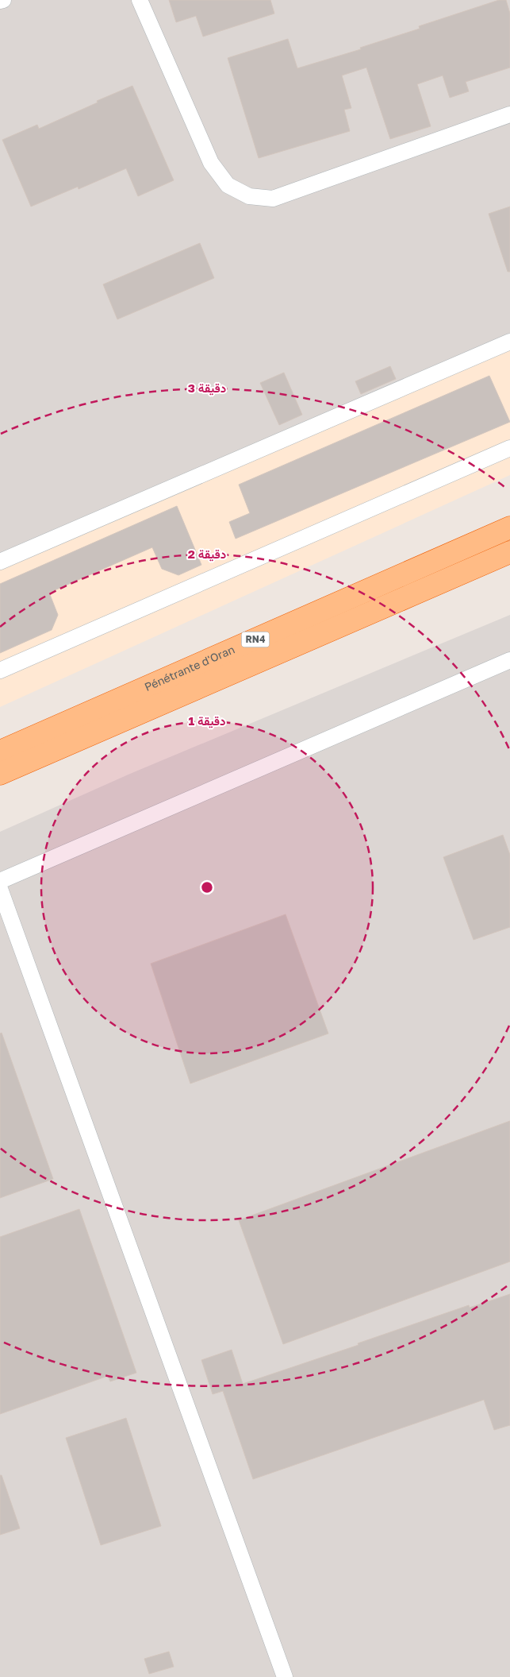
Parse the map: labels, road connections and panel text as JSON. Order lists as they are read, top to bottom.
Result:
{
  "streets": {
    "highway": ["RN4", "Pénétrante d'Oran"]
  },
  "rings": ["3 دقيقة", "2 دقيقة", "1 دقيقة"]
}
